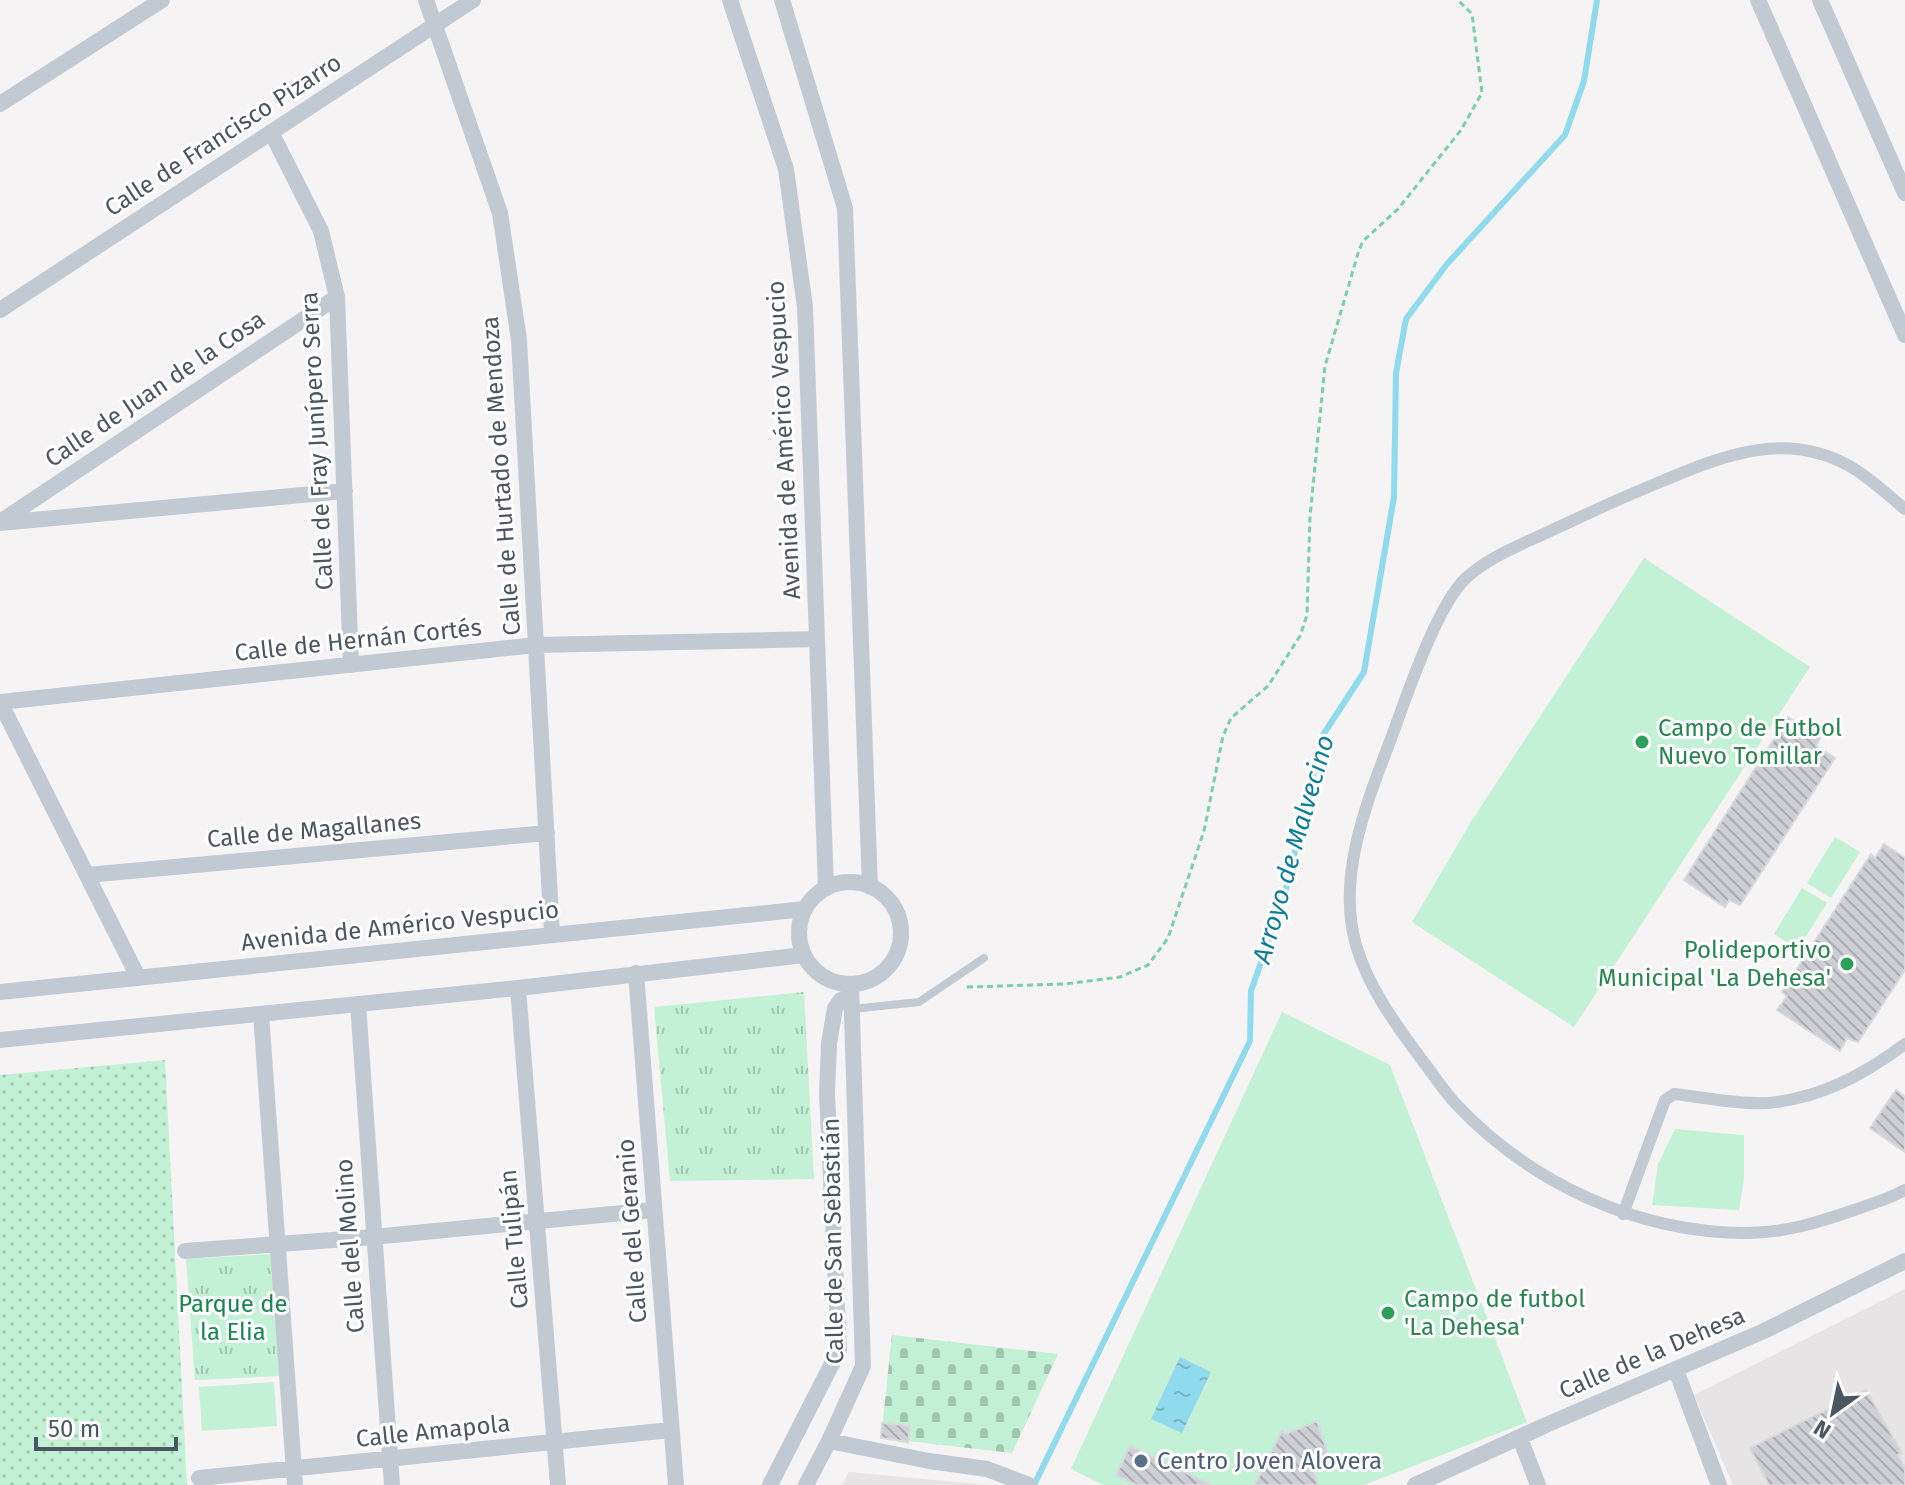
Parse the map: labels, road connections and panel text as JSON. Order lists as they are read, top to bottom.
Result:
{
  "streets": {
    "street": [
      "Calle de Francisco Pizarro",
      "Calle de Juan de la Cosa",
      "Avenida de Américo Vespucio",
      "Calle de Fray Junípero Serra",
      "Calle de Hurtado de Mendoza",
      "Calle de Hernán Cortés",
      "Calle de Magallanes",
      "Calle del Geranio",
      "Calle Tulipán",
      "Calle de San Sebastián",
      "Calle del Molino",
      "Calle de la Dehesa",
      "Calle Amapola"
    ]
  },
  "crossings": [
    ["Calle de Francisco Pizarro", "Calle de Fray Junípero Serra"],
    ["Calle de Francisco Pizarro", "Calle de Hurtado de Mendoza"],
    ["Calle de Juan de la Cosa", "Calle de Fray Junípero Serra"],
    ["Avenida de Américo Vespucio", "Calle de Hurtado de Mendoza"],
    ["Avenida de Américo Vespucio", "Calle de Hernán Cortés"],
    ["Avenida de Américo Vespucio", "Calle de San Sebastián"],
    ["Calle de Fray Junípero Serra", "Calle de Hernán Cortés"],
    ["Calle de Hurtado de Mendoza", "Calle de Hernán Cortés"],
    ["Calle de Hurtado de Mendoza", "Calle de Magallanes"],
    ["Calle del Geranio", "Calle Amapola"],
    ["Calle Tulipán", "Calle Amapola"],
    ["Calle del Molino", "Calle Amapola"]
  ],
  "water": ["Arroyo de Malvecino"],
  "parks": ["Parque de la Elia"],
  "places": [
    "Campo de Futbol Nuevo Tomillar",
    "Polideportivo Municipal 'La Dehesa'",
    "Campo de futbol 'La Dehesa'",
    "Centro Joven Alovera"
  ],
  "scale_bar": "50 m",
  "north": "bottom left"
}
